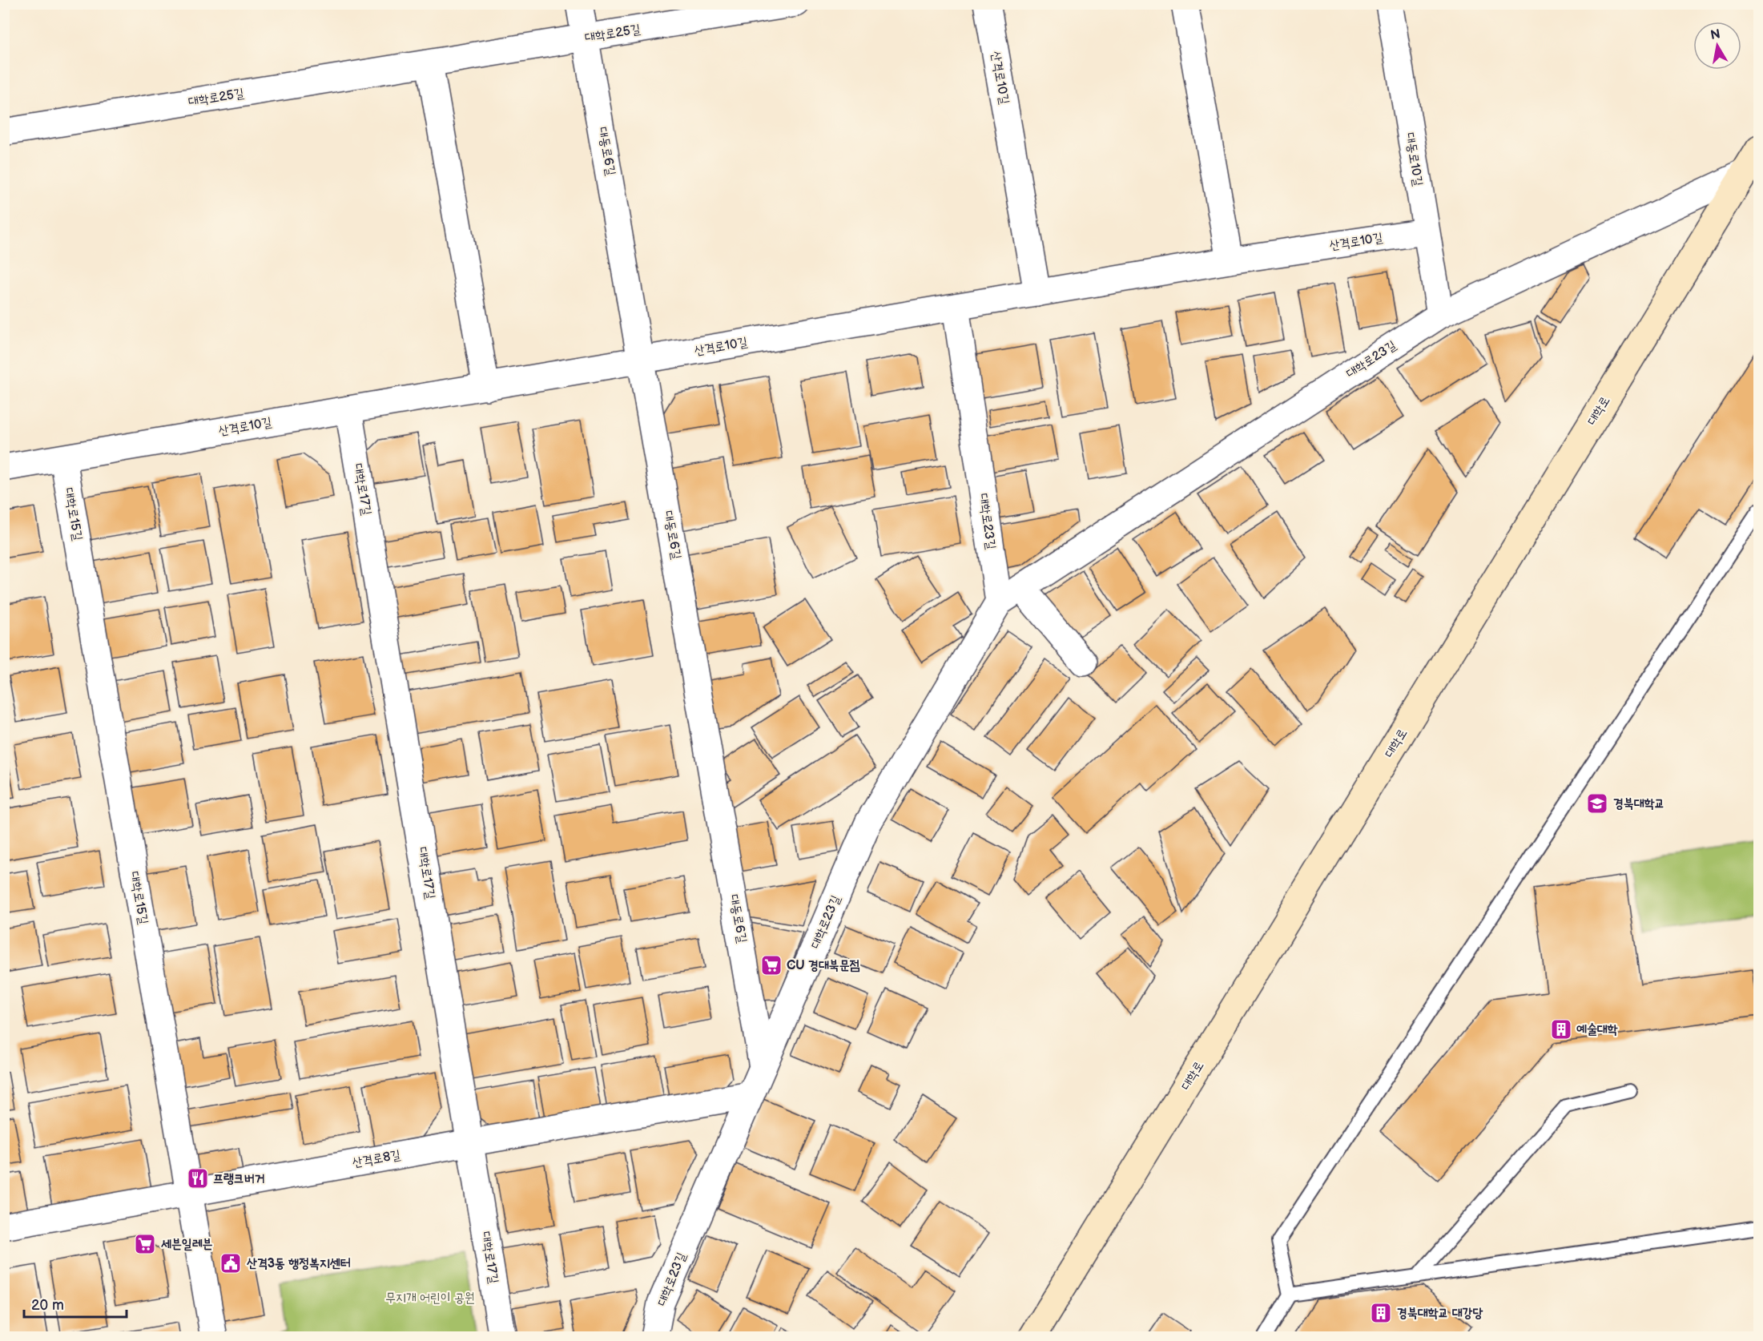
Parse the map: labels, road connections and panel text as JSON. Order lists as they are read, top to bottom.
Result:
{
  "streets": {
    "main road": ["대학로"],
    "street": [
      "대학로25길",
      "산격로10길",
      "대동로6길",
      "대동로10길",
      "대학로23길",
      "대학로17길",
      "대학로15길",
      "산격로8길"
    ]
  },
  "crossings": [
    ["대학로25길", "대동로6길"],
    ["산격로10길", "대동로6길"],
    ["산격로10길", "대동로10길"],
    ["산격로10길", "대학로23길"],
    ["산격로10길", "대학로17길"],
    ["산격로10길", "대학로15길"],
    ["대동로6길", "대학로23길"],
    ["대동로10길", "대학로23길"],
    ["대학로23길", "대학로"],
    ["대학로23길", "산격로8길"],
    ["대학로17길", "산격로8길"],
    ["대학로15길", "산격로8길"]
  ],
  "parks": ["무지개 어린이 공원"],
  "places": {
    "school or university": ["경북대학교"],
    "supermarket": ["CU 경대북문점", "세븐일레븐"],
    "building": ["예술대학", "경북대학교 대강당"],
    "restaurant": ["프랭크버거"],
    "public building": ["산격3동 행정복지센터"]
  },
  "scale_bar": "20 m",
  "north": "top"
}
